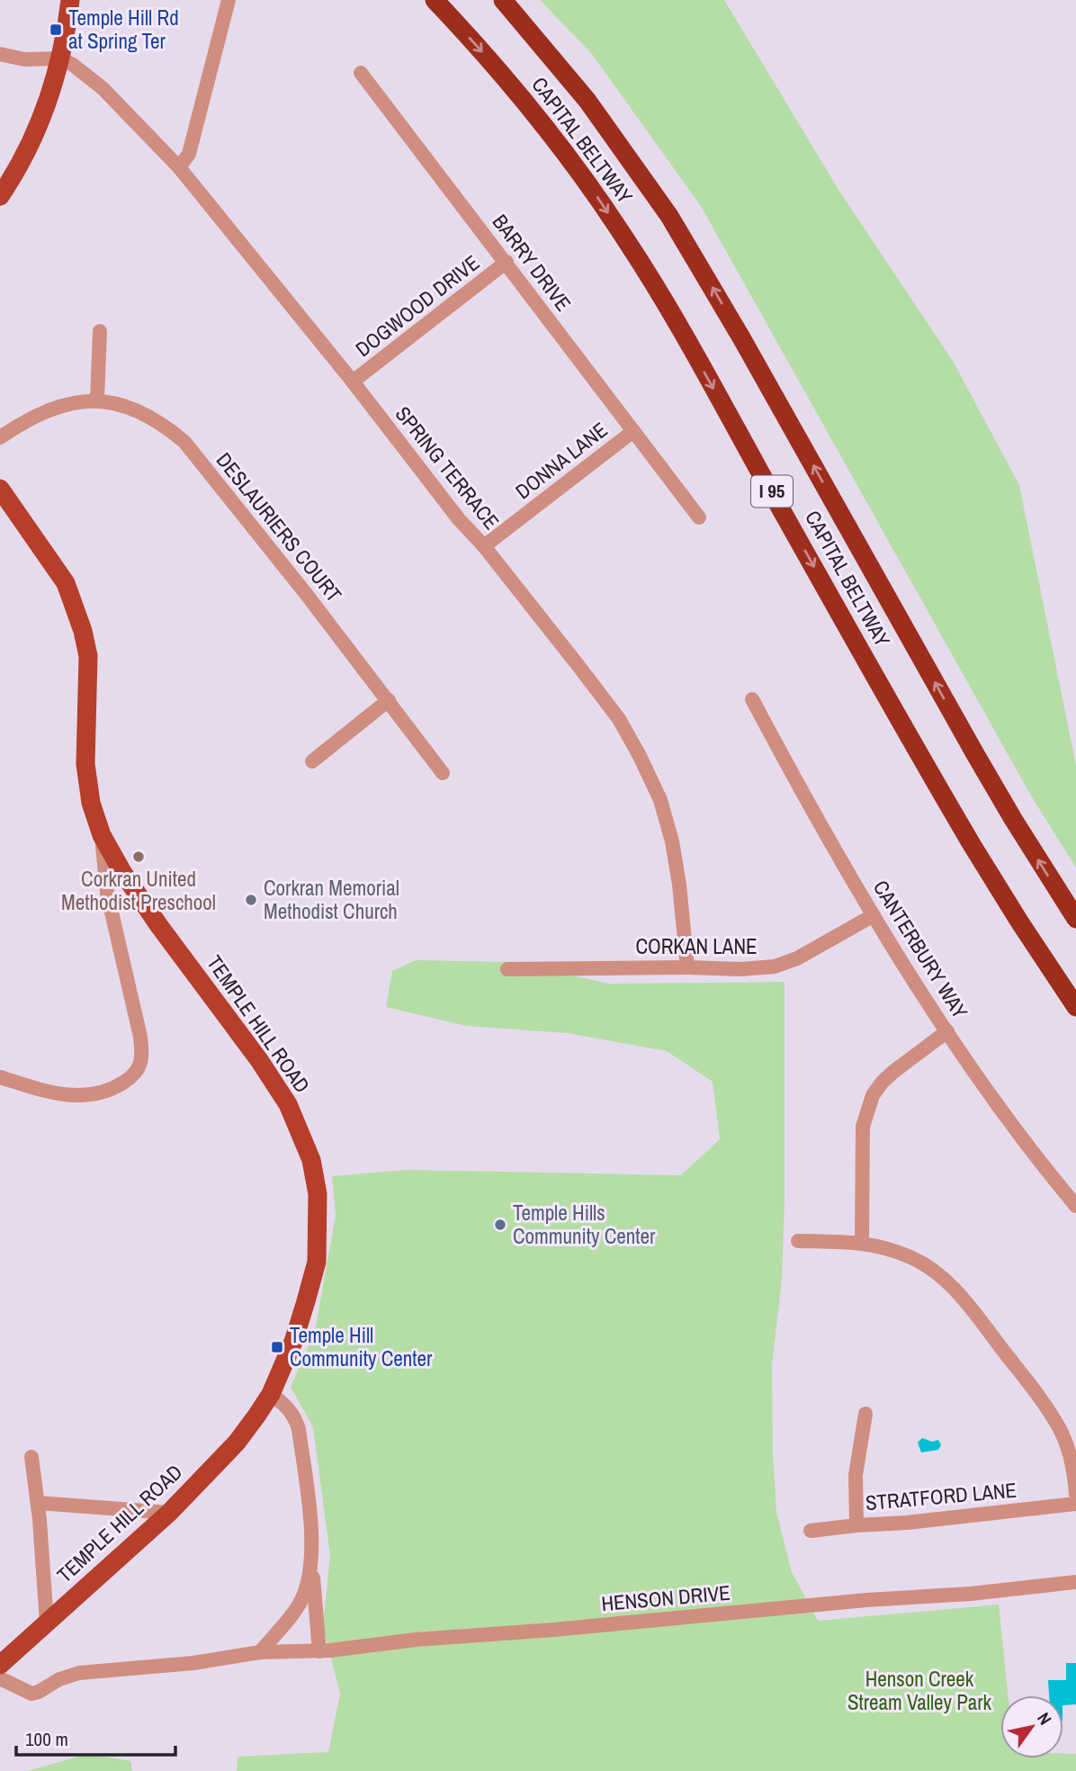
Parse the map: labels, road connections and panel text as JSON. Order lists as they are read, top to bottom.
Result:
{
  "streets": {
    "highway": ["CAPITAL BELTWAY", "I 95"],
    "main road": ["TEMPLE HILL ROAD"],
    "street": [
      "BARRY DRIVE",
      "DOGWOOD DRIVE",
      "DONNA LANE",
      "SPRING TERRACE",
      "DESLAURIERS COURT",
      "CORKAN LANE",
      "CANTERBURY WAY",
      "STRATFORD LANE",
      "HENSON DRIVE"
    ]
  },
  "crossings": [
    ["BARRY DRIVE", "DOGWOOD DRIVE"],
    ["BARRY DRIVE", "DONNA LANE"],
    ["DOGWOOD DRIVE", "SPRING TERRACE"],
    ["DONNA LANE", "SPRING TERRACE"],
    ["SPRING TERRACE", "CORKAN LANE"],
    ["CORKAN LANE", "CANTERBURY WAY"]
  ],
  "parks": ["Henson Creek Stream Valley Park"],
  "places": {
    "transit": ["Temple Hill Rd at Spring Ter", "Temple Hill Community Center"],
    "other": ["Corkran United Methodist Preschool", "Corkran Memorial Methodist Church", "Temple Hills Community Center"]
  },
  "scale_bar": "100 m",
  "north": "top right"
}
